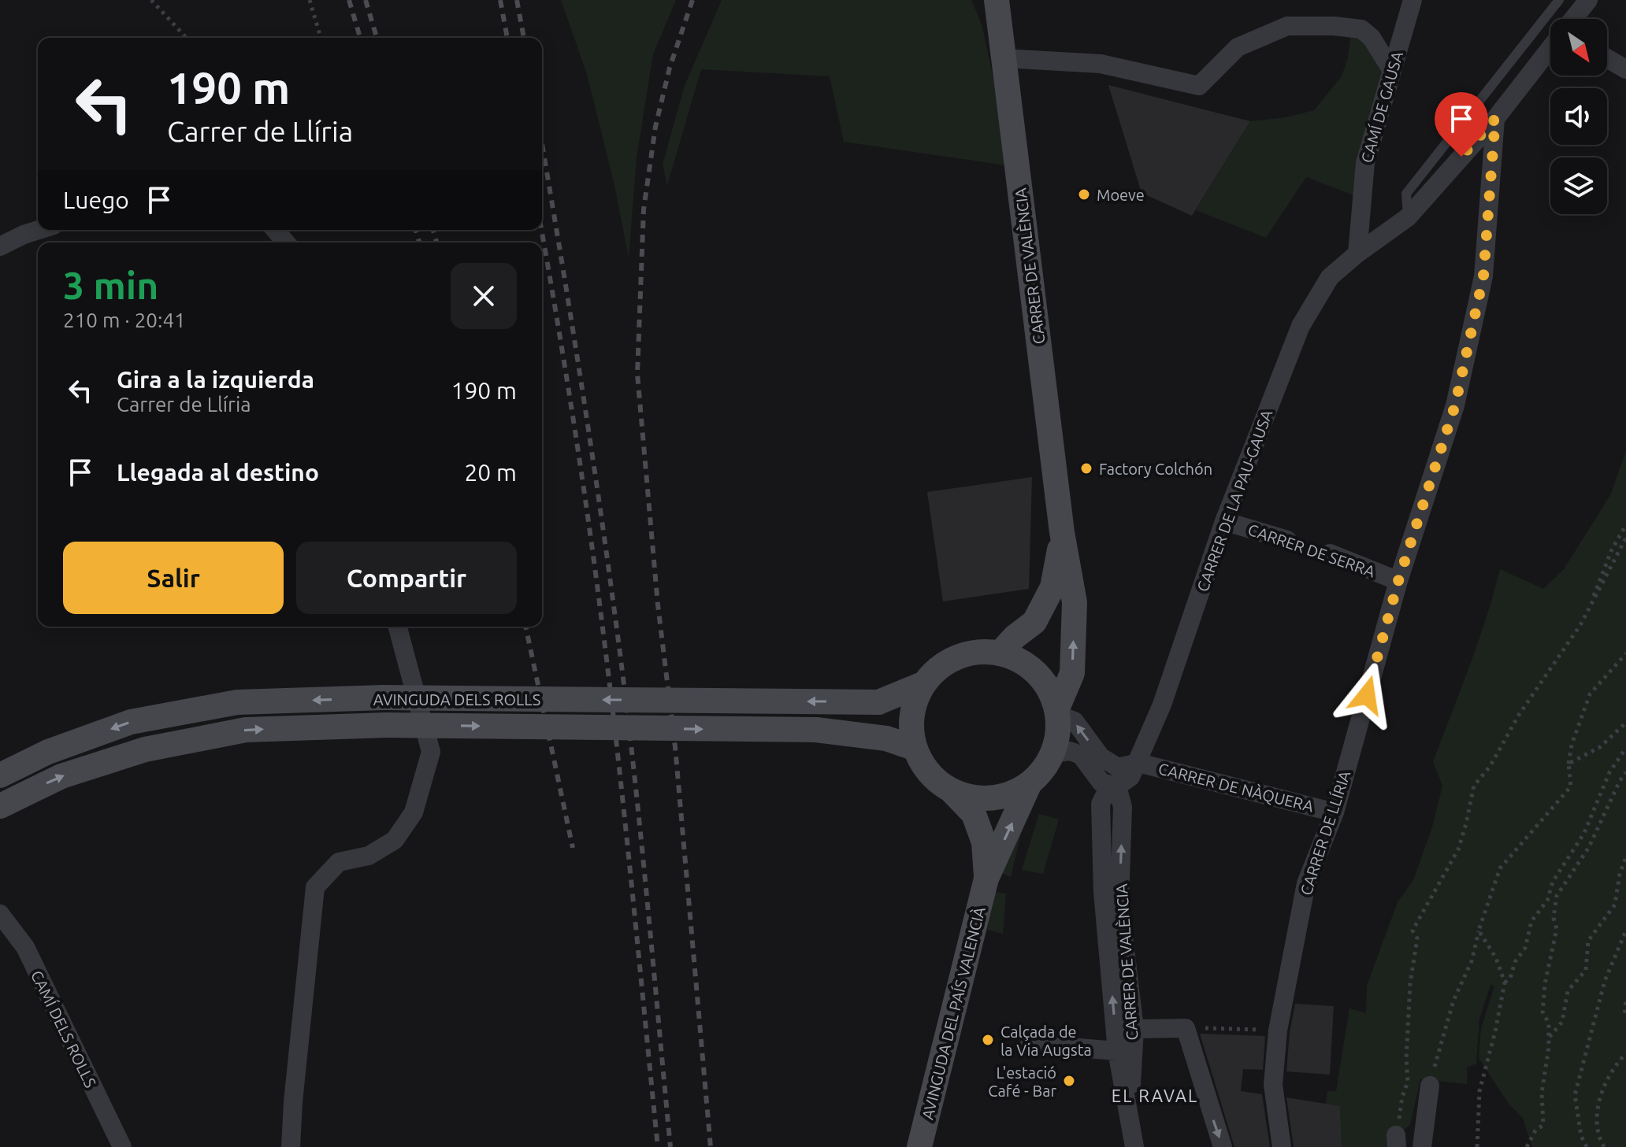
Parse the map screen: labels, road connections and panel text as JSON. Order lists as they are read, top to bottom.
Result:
{
  "streets": {
    "street": [
      "CAMÍ DE GAUSA",
      "CARRER DE VALÈNCIA",
      "CARRER DE LA PAU-GAUSA",
      "CARRER DE SERRA",
      "AVINGUDA DELS ROLLS",
      "CARRER DE NÀQUERA",
      "CARRER DE LLÍRIA",
      "AVINGUDA DEL PAÍS VALENCIÀ",
      "CAMÍ DELS ROLLS"
    ]
  },
  "crossings": [
    ["CAMÍ DE GAUSA", "CARRER DE LA PAU-GAUSA"],
    ["CARRER DE VALÈNCIA", "AVINGUDA DELS ROLLS"],
    ["CARRER DE VALÈNCIA", "CARRER DE NÀQUERA"],
    ["CARRER DE VALÈNCIA", "AVINGUDA DEL PAÍS VALENCIÀ"],
    ["CARRER DE LA PAU-GAUSA", "CARRER DE SERRA"],
    ["CARRER DE LA PAU-GAUSA", "CARRER DE NÀQUERA"],
    ["CARRER DE SERRA", "CARRER DE LLÍRIA"],
    ["AVINGUDA DELS ROLLS", "CARRER DE NÀQUERA"],
    ["AVINGUDA DELS ROLLS", "AVINGUDA DEL PAÍS VALENCIÀ"],
    ["CARRER DE NÀQUERA", "CARRER DE LLÍRIA"],
    ["CARRER DE NÀQUERA", "AVINGUDA DEL PAÍS VALENCIÀ"]
  ],
  "one_way": ["CARRER DE VALÈNCIA"],
  "districts": ["EL RAVAL"],
  "places": [
    "Moeve",
    "Factory Colchón",
    "Calçada de la Via Augsta",
    "L'estació Café - Bar"
  ],
  "north": "bottom right",
  "page": {
    "turn": ["190 m", "Carrer de Llíria"],
    "then": "Luego",
    "heading": ["3 min", "210 m · 20:41"],
    "list": [
      {
        "name": "Gira a la izquierda",
        "note": "Carrer de Llíria",
        "value": "190 m"
      },
      {
        "name": "Llegada al destino",
        "value": "20 m"
      }
    ],
    "buttons": ["Salir", "Compartir"]
  }
}
